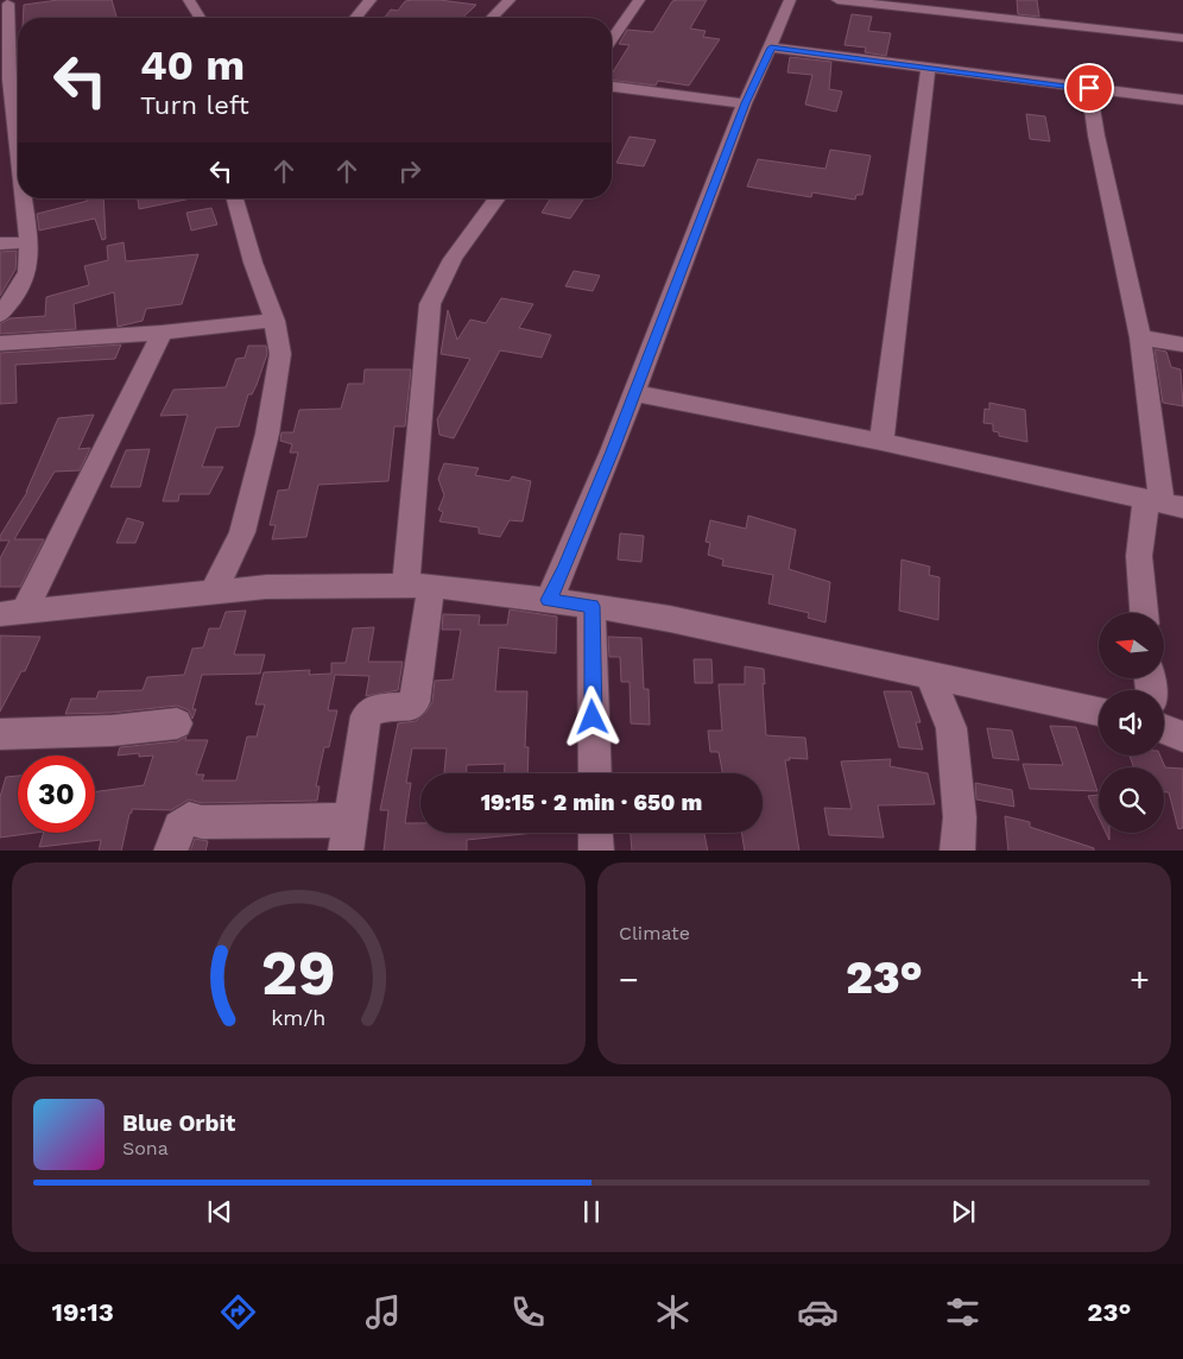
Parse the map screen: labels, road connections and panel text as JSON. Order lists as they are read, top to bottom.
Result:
{
  "north": "left",
  "page": {
    "turn": ["40 m", "Turn left"],
    "limit": "30",
    "trip": "19:15 · 2 min · 650 m",
    "tile": "Climate",
    "heat": ["−", "23°", "+"],
    "song": ["Blue Orbit", "Sona"],
    "tabs": ["19:13", "23°"],
    "gauge": ["29", "km/h"]
  }
}
